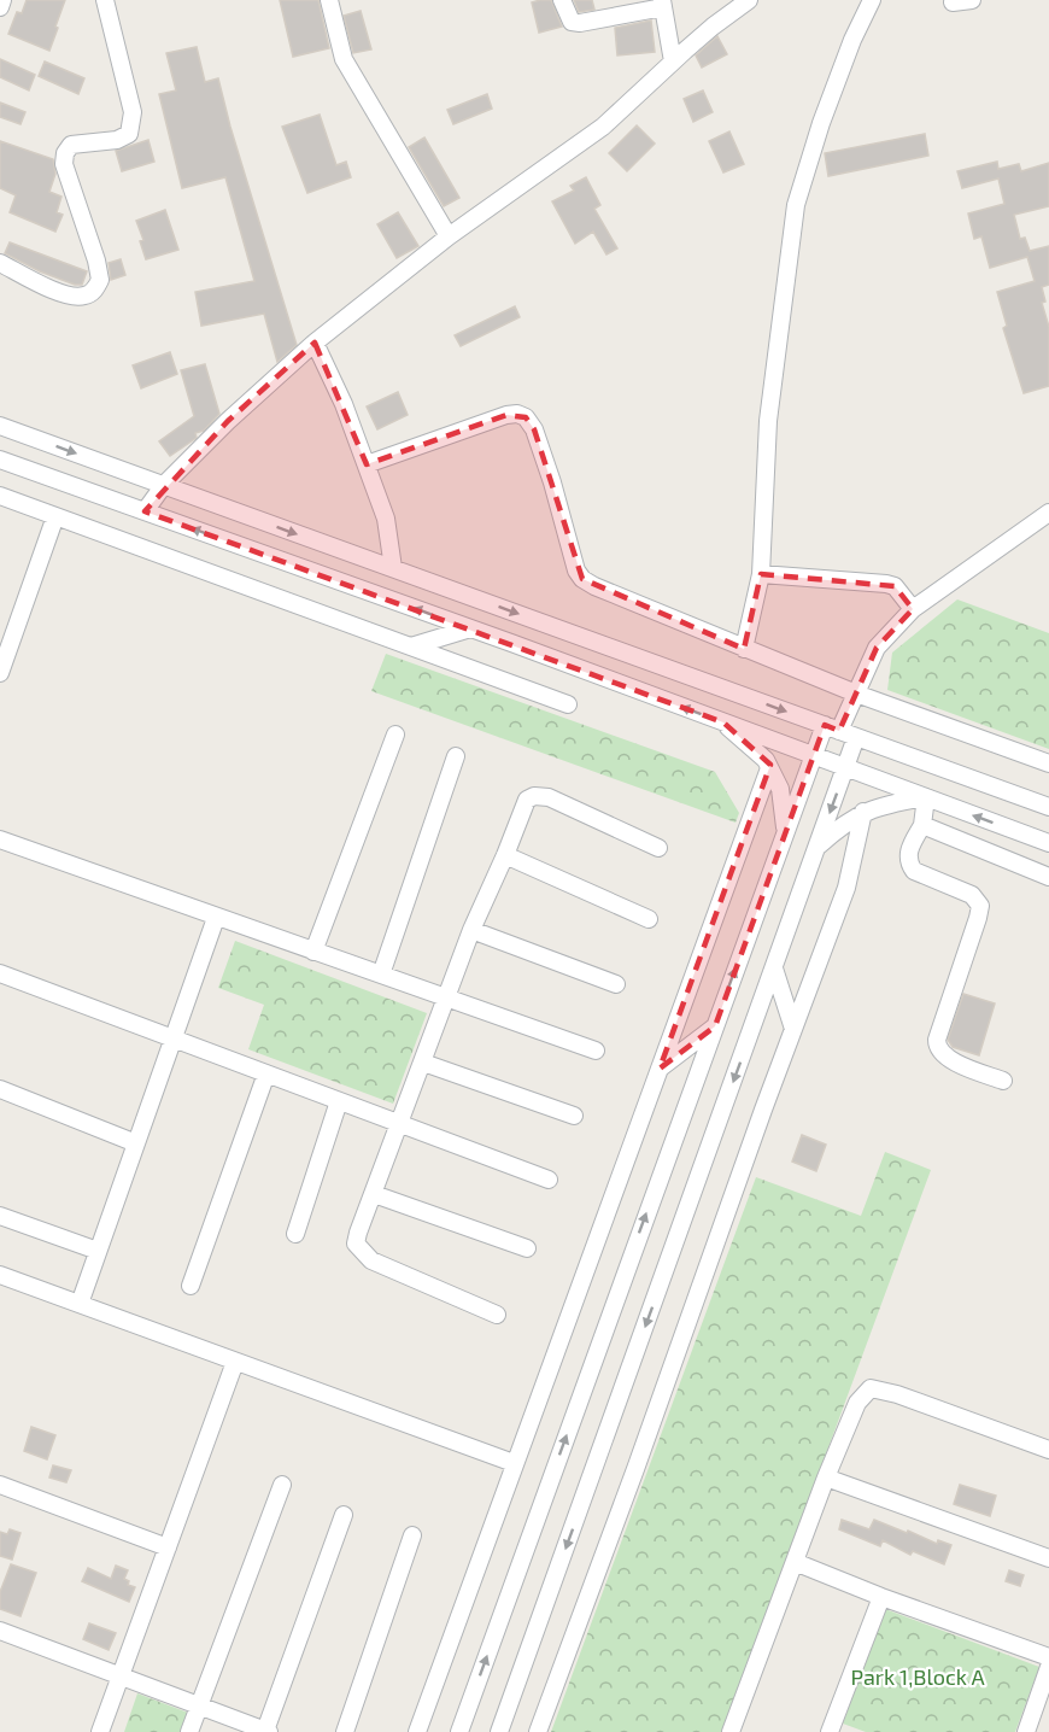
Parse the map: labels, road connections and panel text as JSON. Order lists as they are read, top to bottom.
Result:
{
  "parks": ["Park 1,Block A"]
}
